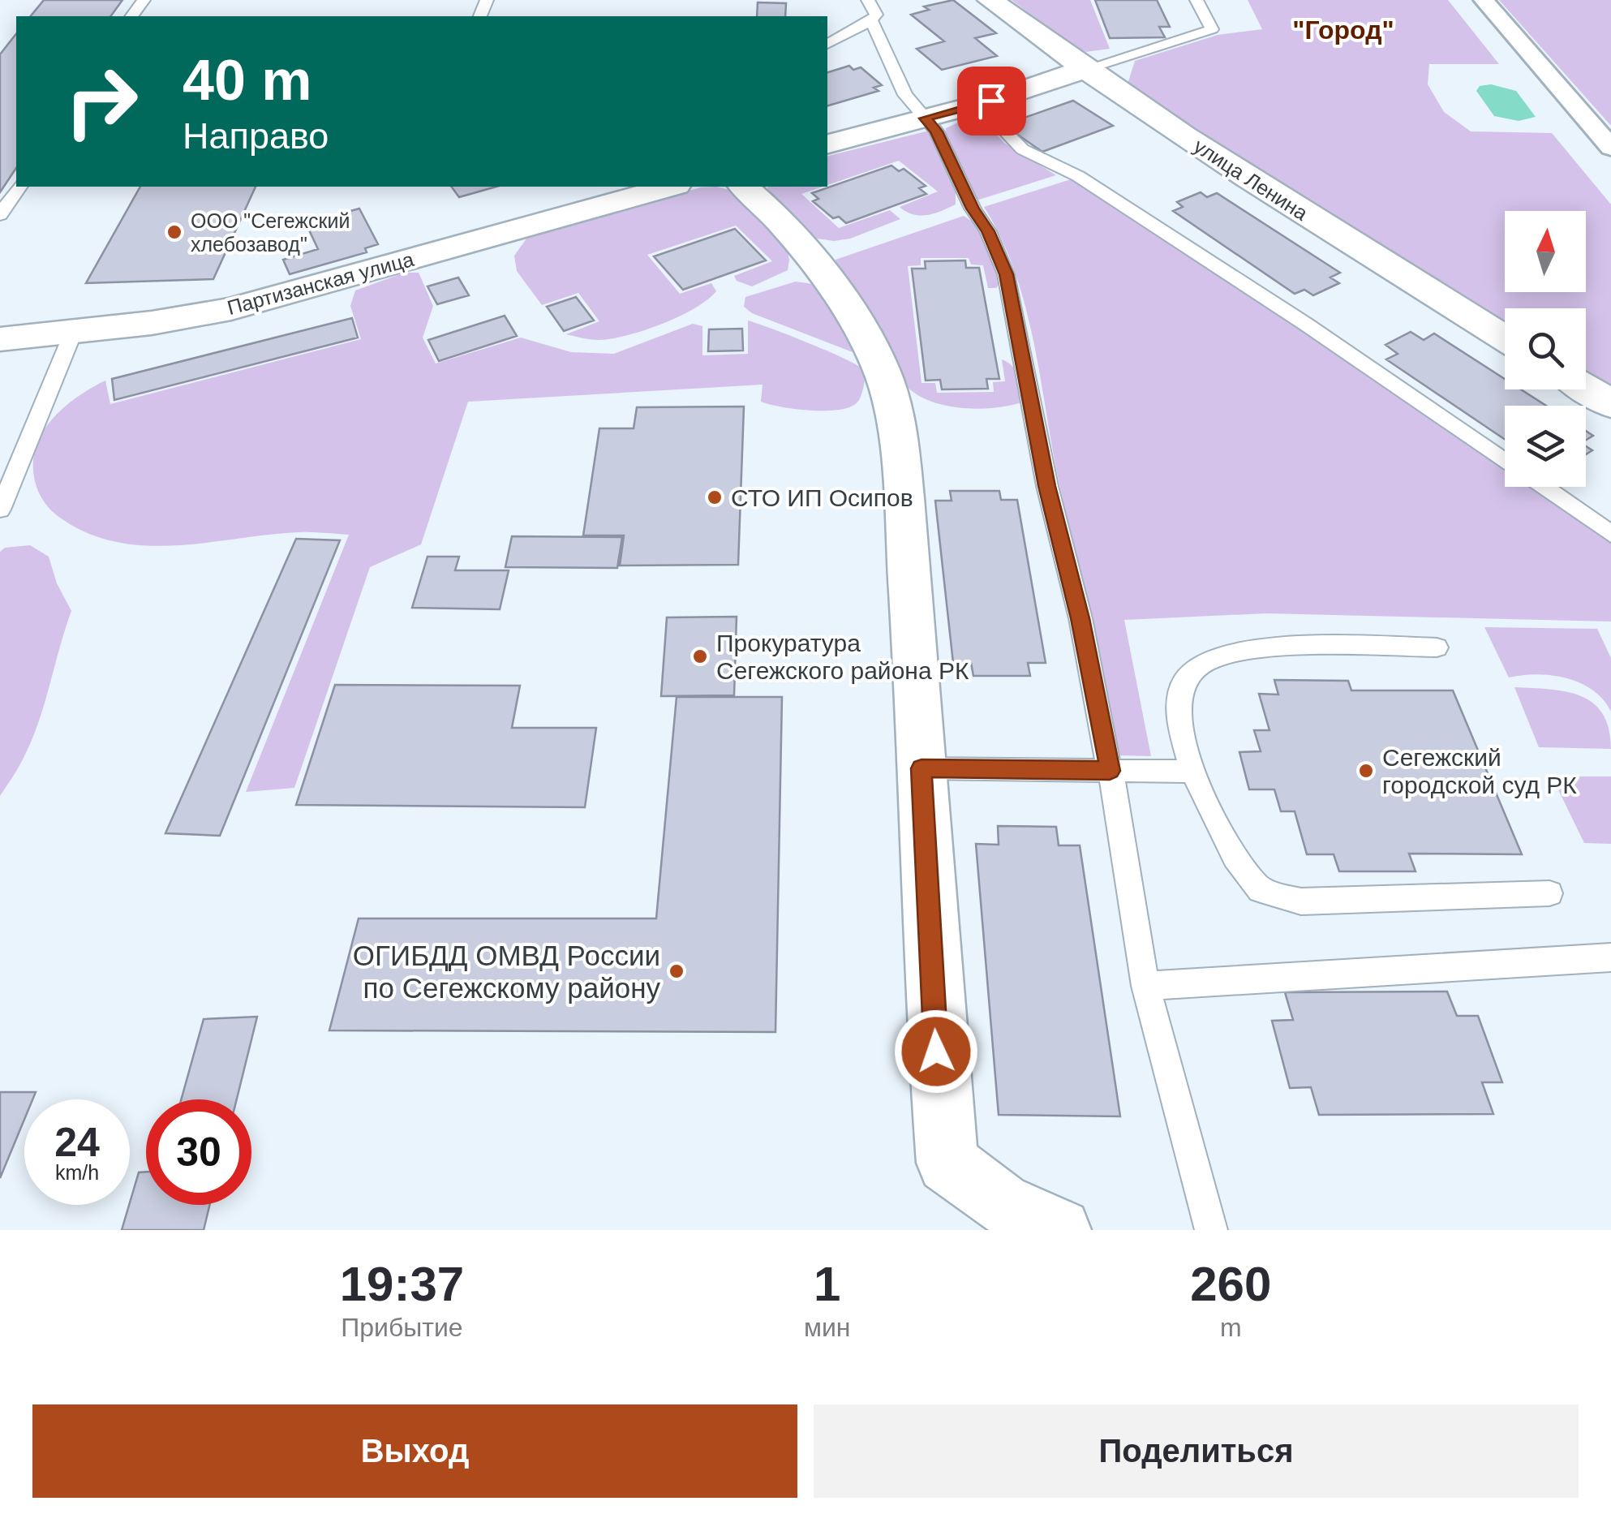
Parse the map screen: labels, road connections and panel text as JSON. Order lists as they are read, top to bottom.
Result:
{
  "streets": {
    "street": ["улица Ленина", "Партизанская улица"]
  },
  "districts": ["\"Город\""],
  "places": [
    "ООО \"Сегежский хлебозавод\"",
    "СТО ИП Осипов",
    "Прокуратура Сегежского района РК",
    "Сегежский городской суд РК",
    "ОГИБДД ОМВД России по Сегежскому району"
  ],
  "north": "top",
  "page": {
    "turn": ["40 m", "Направо"],
    "speed": "24 km/h",
    "limit": "30",
    "eta": [
      "19:37",
      "Прибытие",
      "1",
      "мин",
      "260",
      "m"
    ],
    "buttons": ["Выход", "Поделиться"]
  }
}
